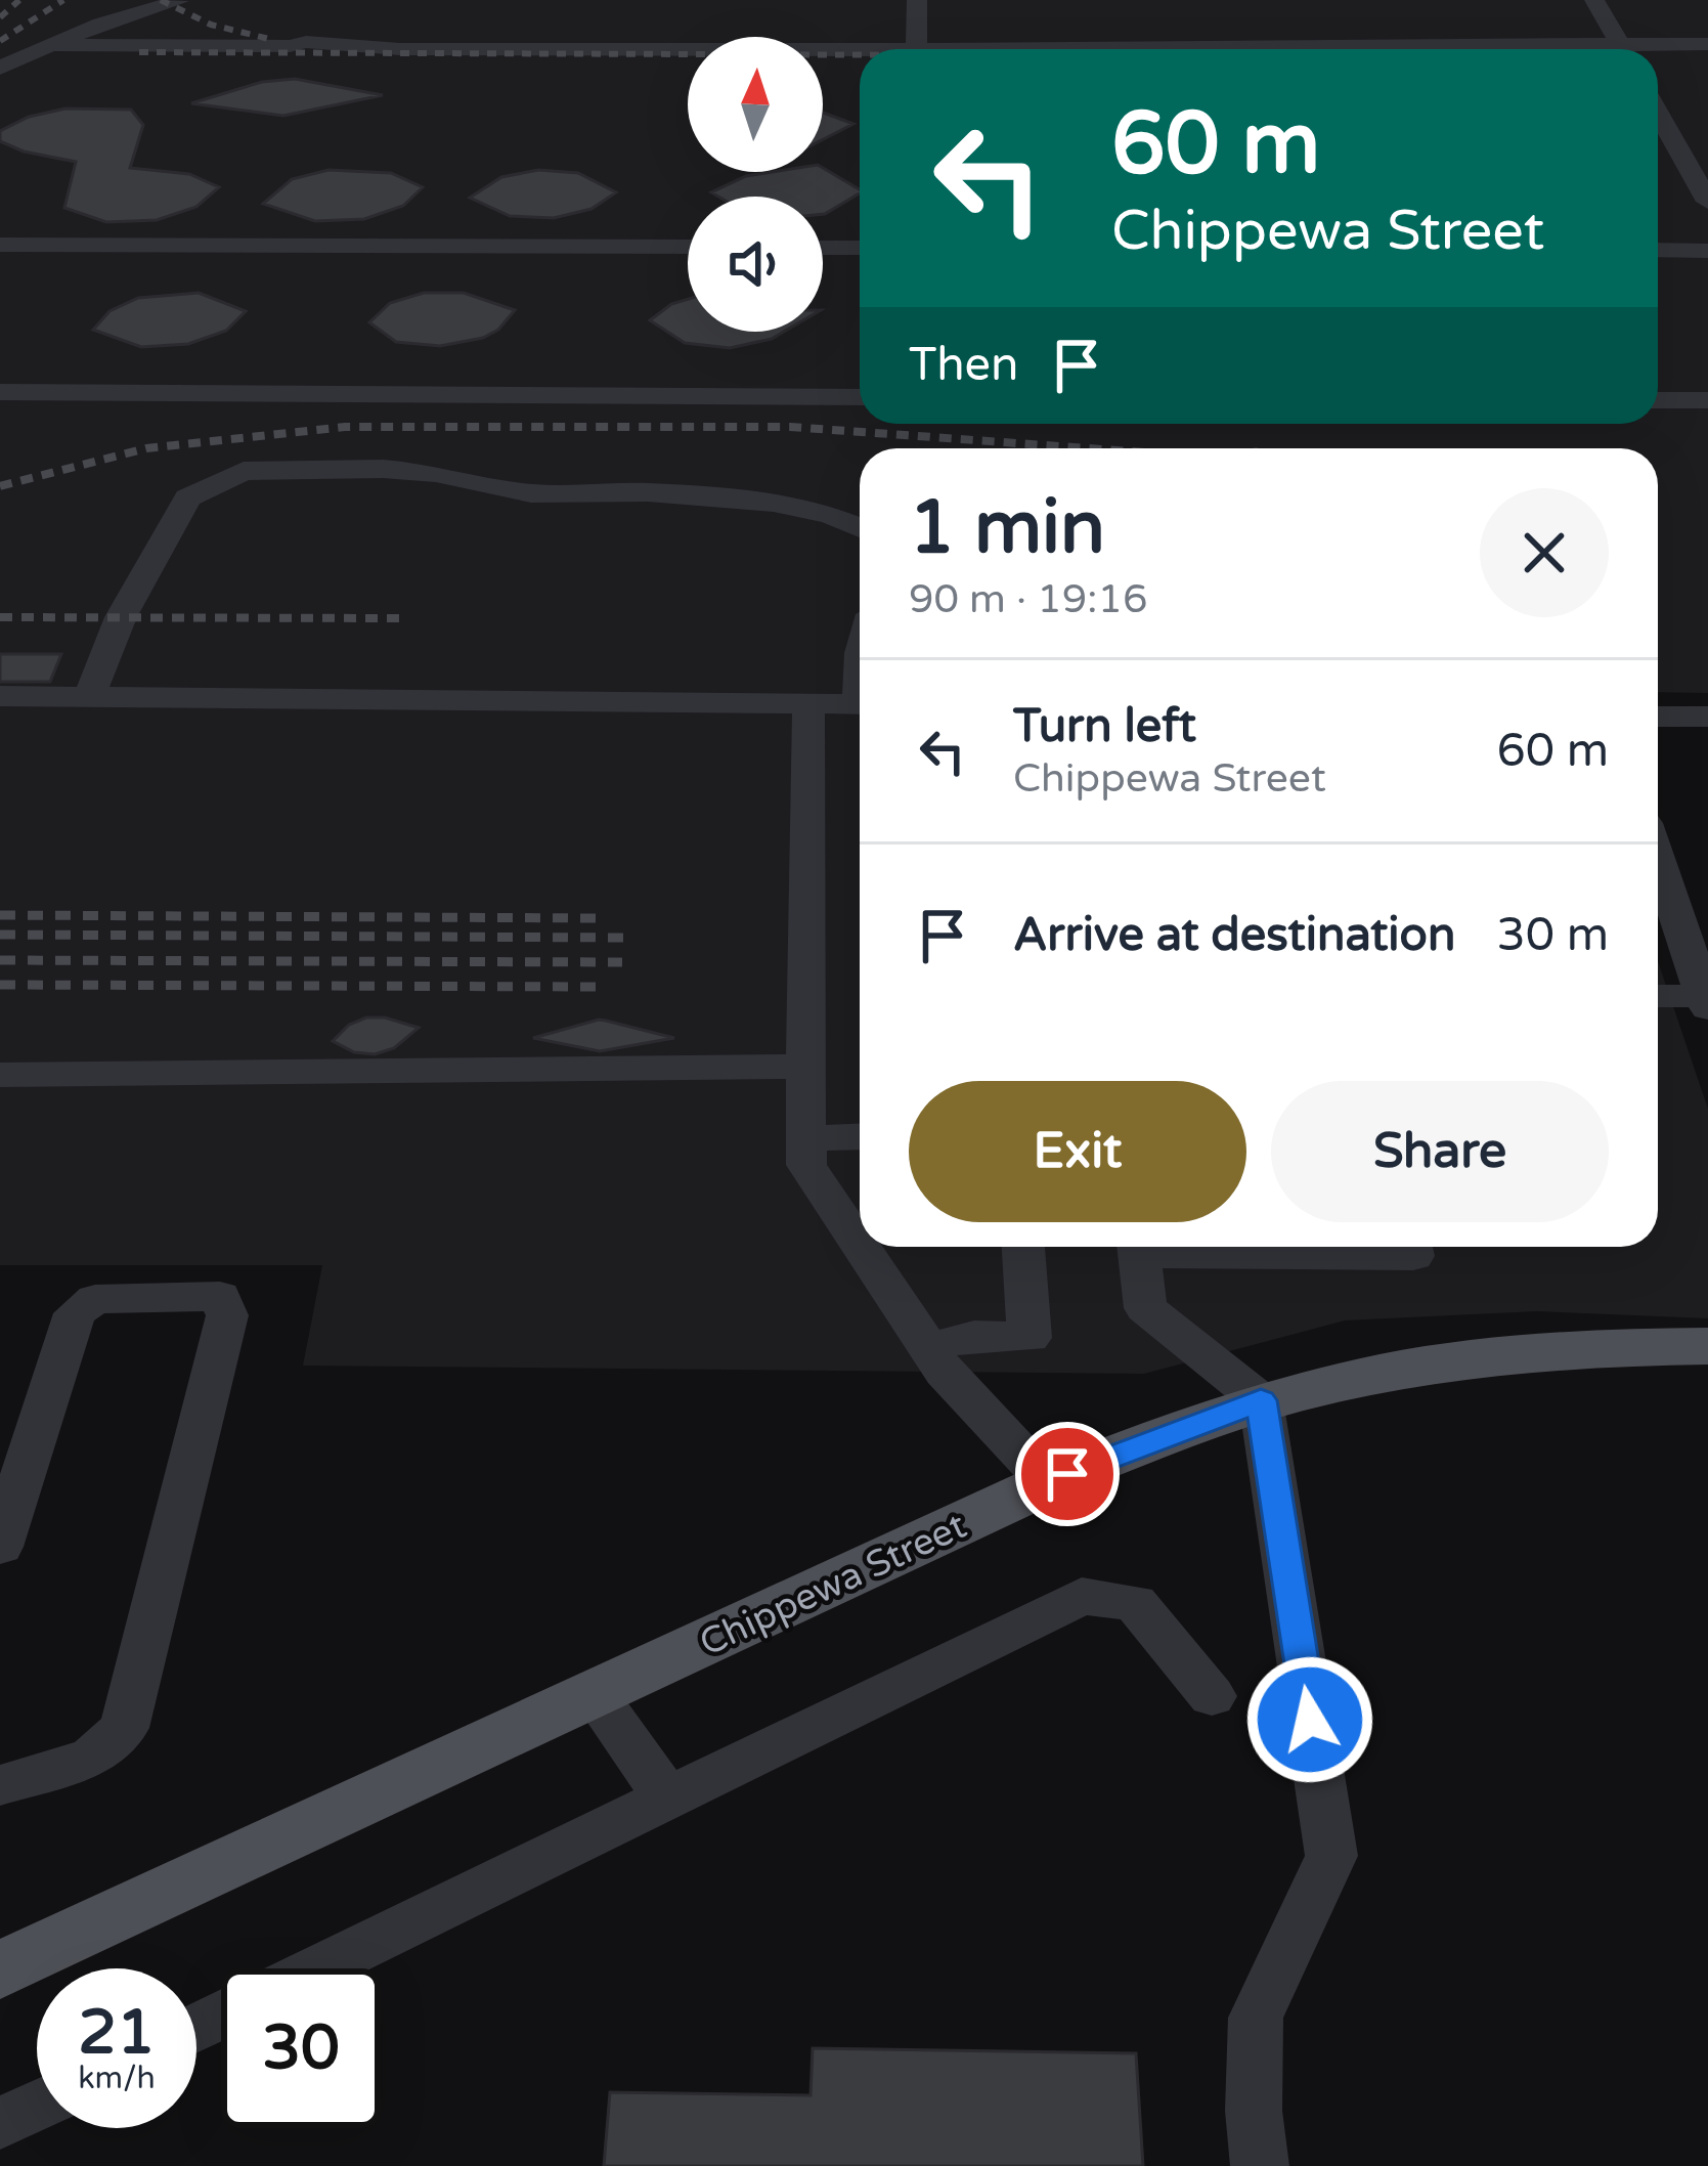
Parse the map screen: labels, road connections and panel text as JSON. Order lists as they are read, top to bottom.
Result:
{
  "streets": {
    "main road": ["Chippewa Street"]
  },
  "north": "top",
  "page": {
    "turn": ["60 m", "Chippewa Street"],
    "then": "Then",
    "heading": ["1 min", "90 m · 19:16"],
    "list": [
      {
        "name": "Turn left",
        "note": "Chippewa Street",
        "value": "60 m"
      },
      {
        "name": "Arrive at destination",
        "value": "30 m"
      }
    ],
    "buttons": ["Exit", "Share"],
    "speed": "21 km/h",
    "limit": "30"
  }
}
